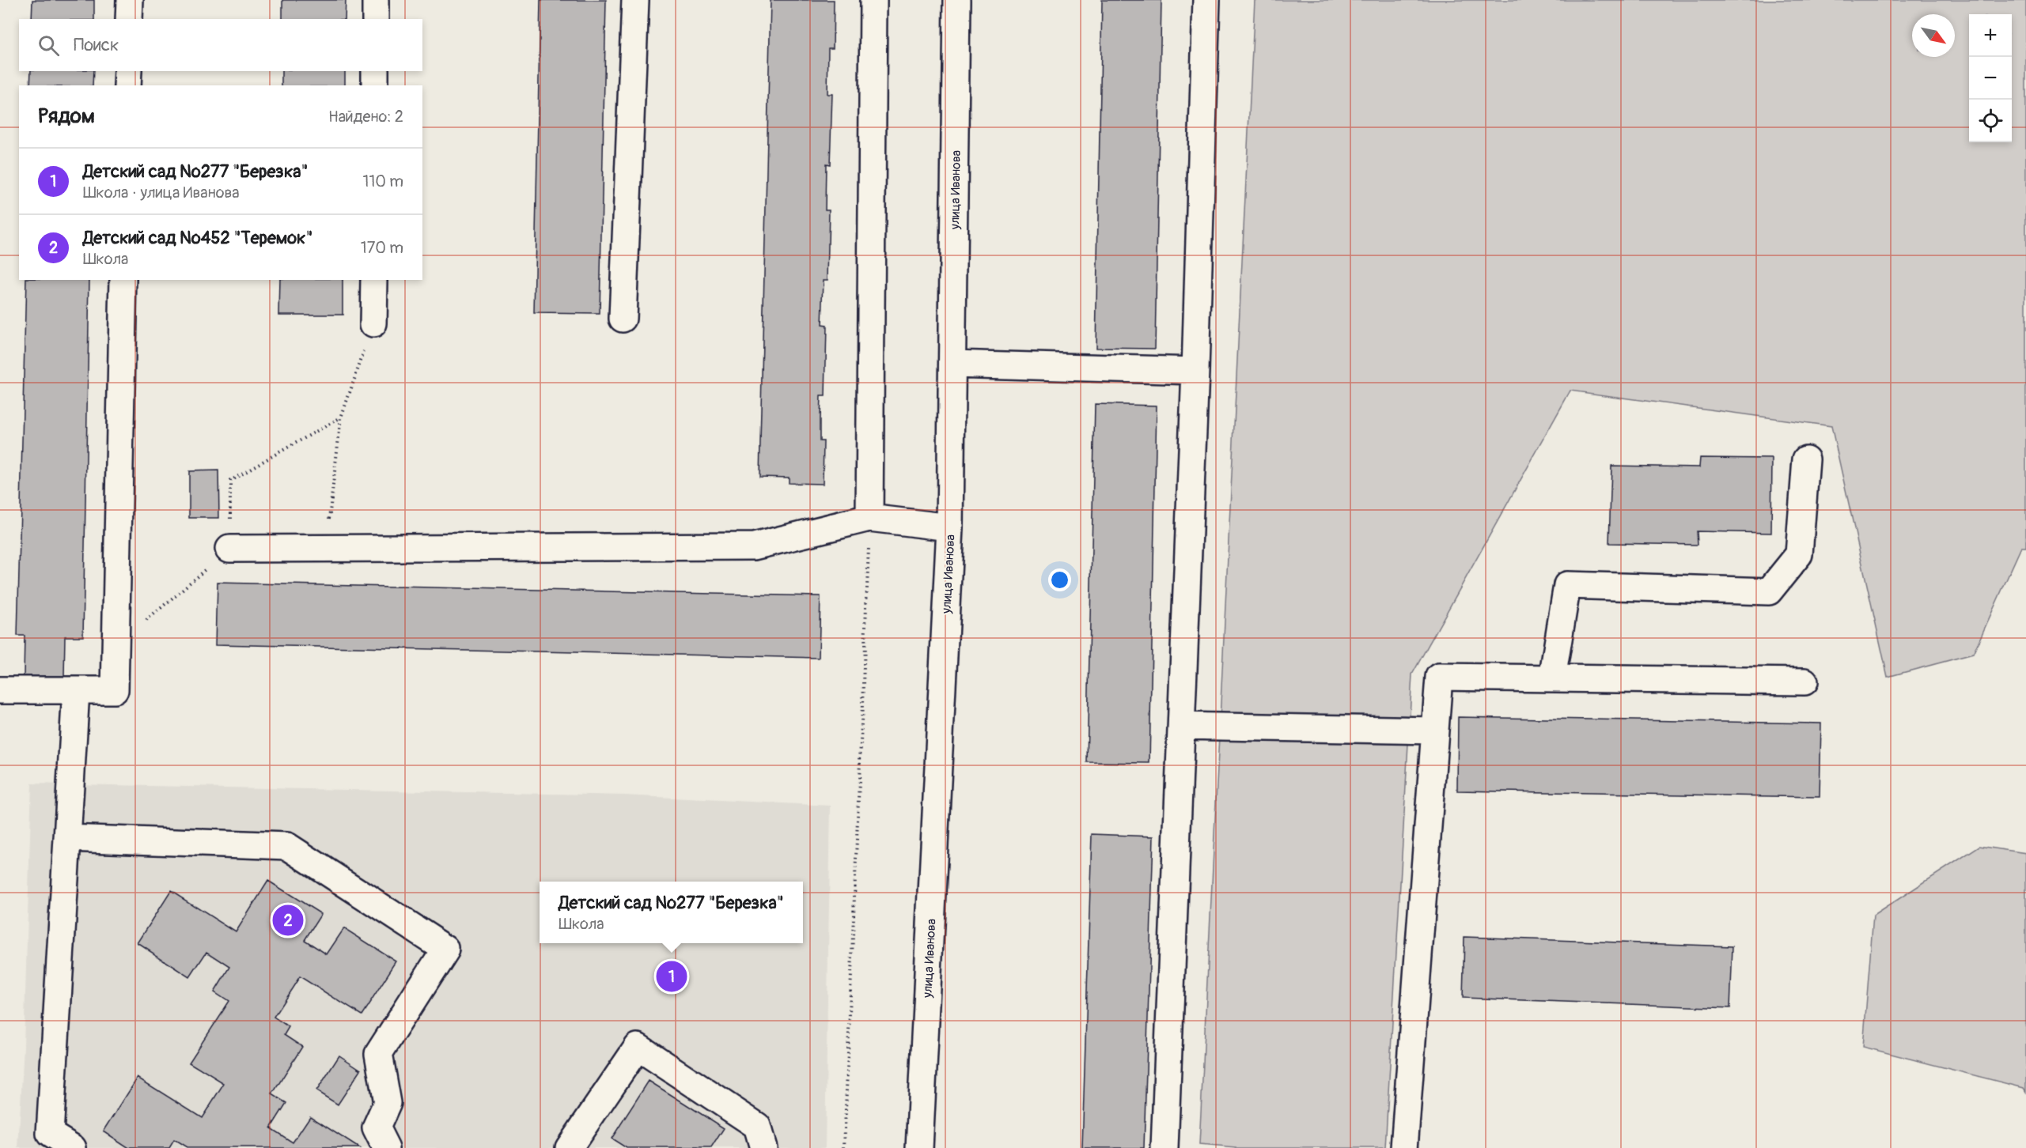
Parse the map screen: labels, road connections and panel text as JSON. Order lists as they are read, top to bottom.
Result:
{
  "streets": {
    "street": ["улица Иванова"]
  },
  "north": "bottom right",
  "page": {
    "map_buttons": ["+", "−"],
    "search": "Поиск",
    "heading": ["Рядом", "Найдено: 2"],
    "list": [
      {
        "mark": "1",
        "name": "Детский сад №277 \"Березка\"",
        "note": "Школа · улица Иванова",
        "value": "110 m"
      },
      {
        "mark": "2",
        "name": "Детский сад №452 \"Теремок\"",
        "note": "Школа",
        "value": "170 m"
      }
    ],
    "popup": ["Детский сад №277 \"Березка\"", "Школа"],
    "pins": ["2", "1"]
  }
}
